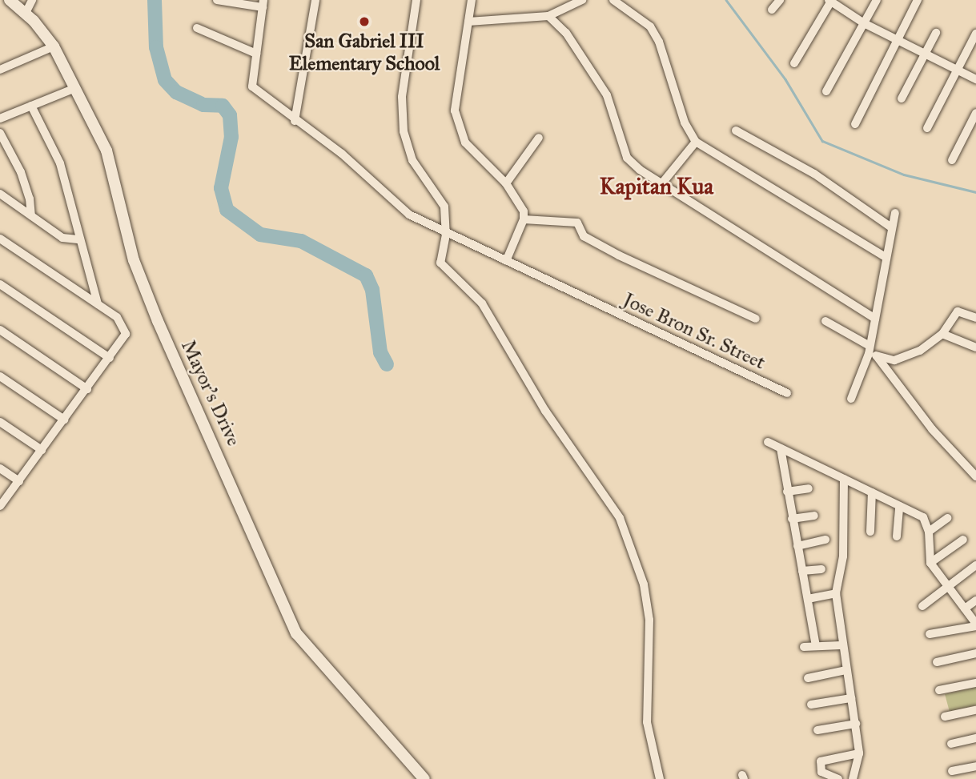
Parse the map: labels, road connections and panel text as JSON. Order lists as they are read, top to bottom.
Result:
{
  "streets": {
    "street": ["Jose Bron Sr. Street", "Mayor's Drive"]
  },
  "districts": ["Kapitan Kua"],
  "places": ["San Gabriel III Elementary School"]
}
